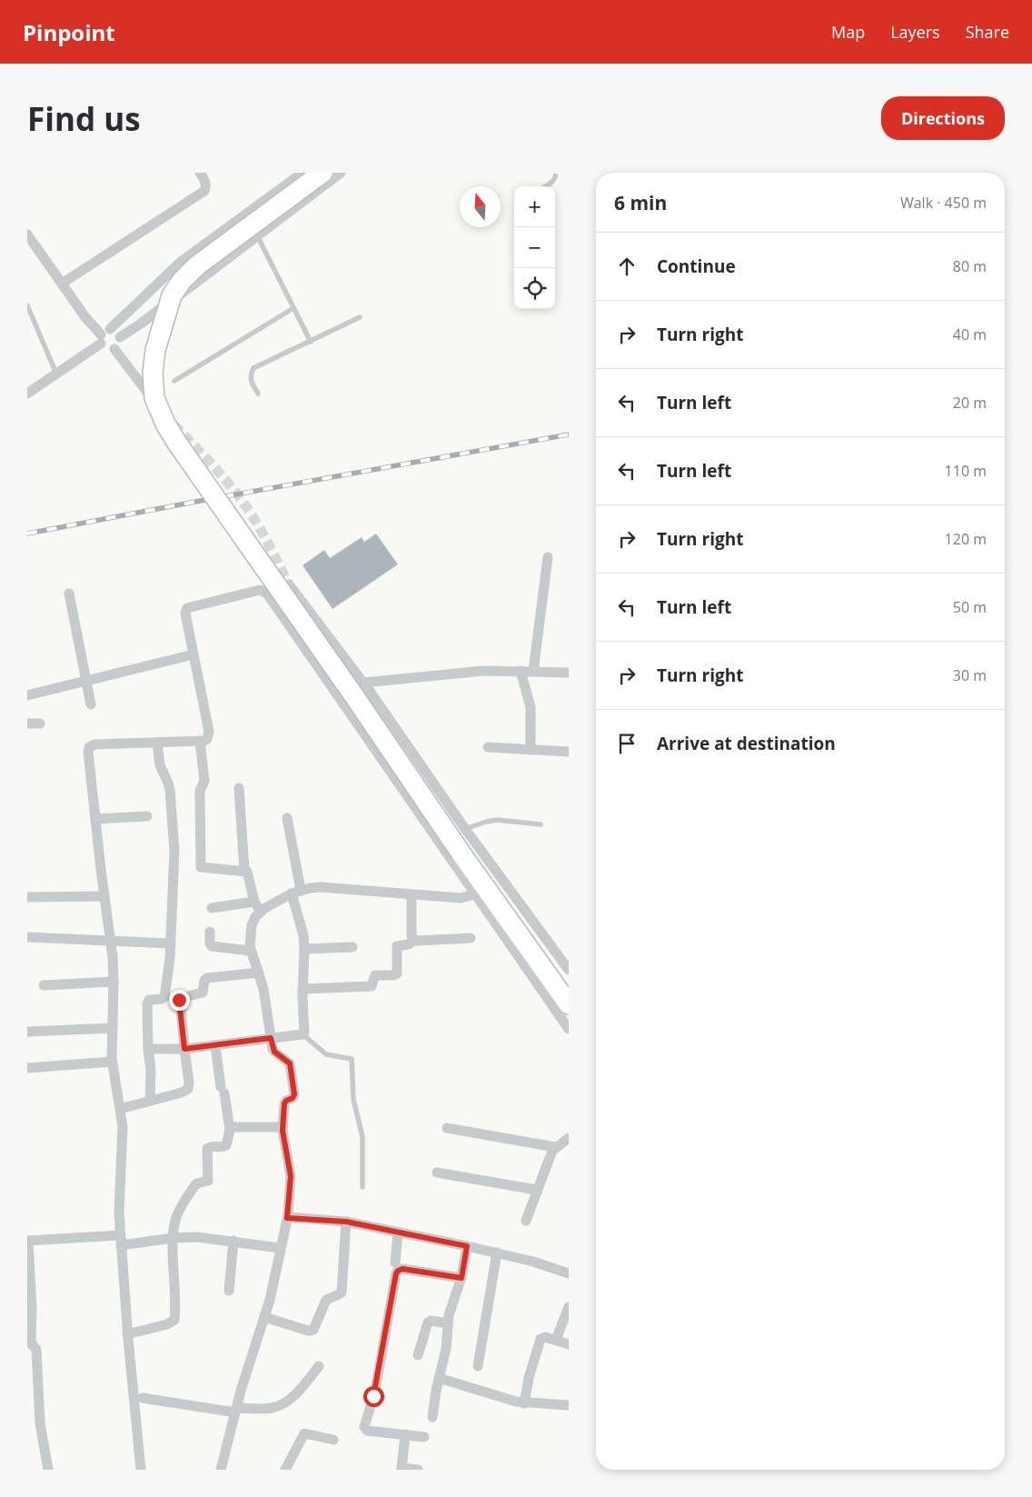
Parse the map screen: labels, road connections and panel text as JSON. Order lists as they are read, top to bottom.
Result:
{
  "north": "top",
  "page": {
    "header": "Pinpoint",
    "nav": ["Map", "Layers", "Share"],
    "buttons": "Directions",
    "title": "Find us",
    "heading": ["6 min", "Walk · 450 m"],
    "map_buttons": ["+", "−"],
    "list": [
      ["Continue", "80 m"],
      ["Turn right", "40 m"],
      ["Turn left", "20 m"],
      ["Turn left", "110 m"],
      ["Turn right", "120 m"],
      ["Turn left", "50 m"],
      ["Turn right", "30 m"],
      "Arrive at destination"
    ]
  }
}
